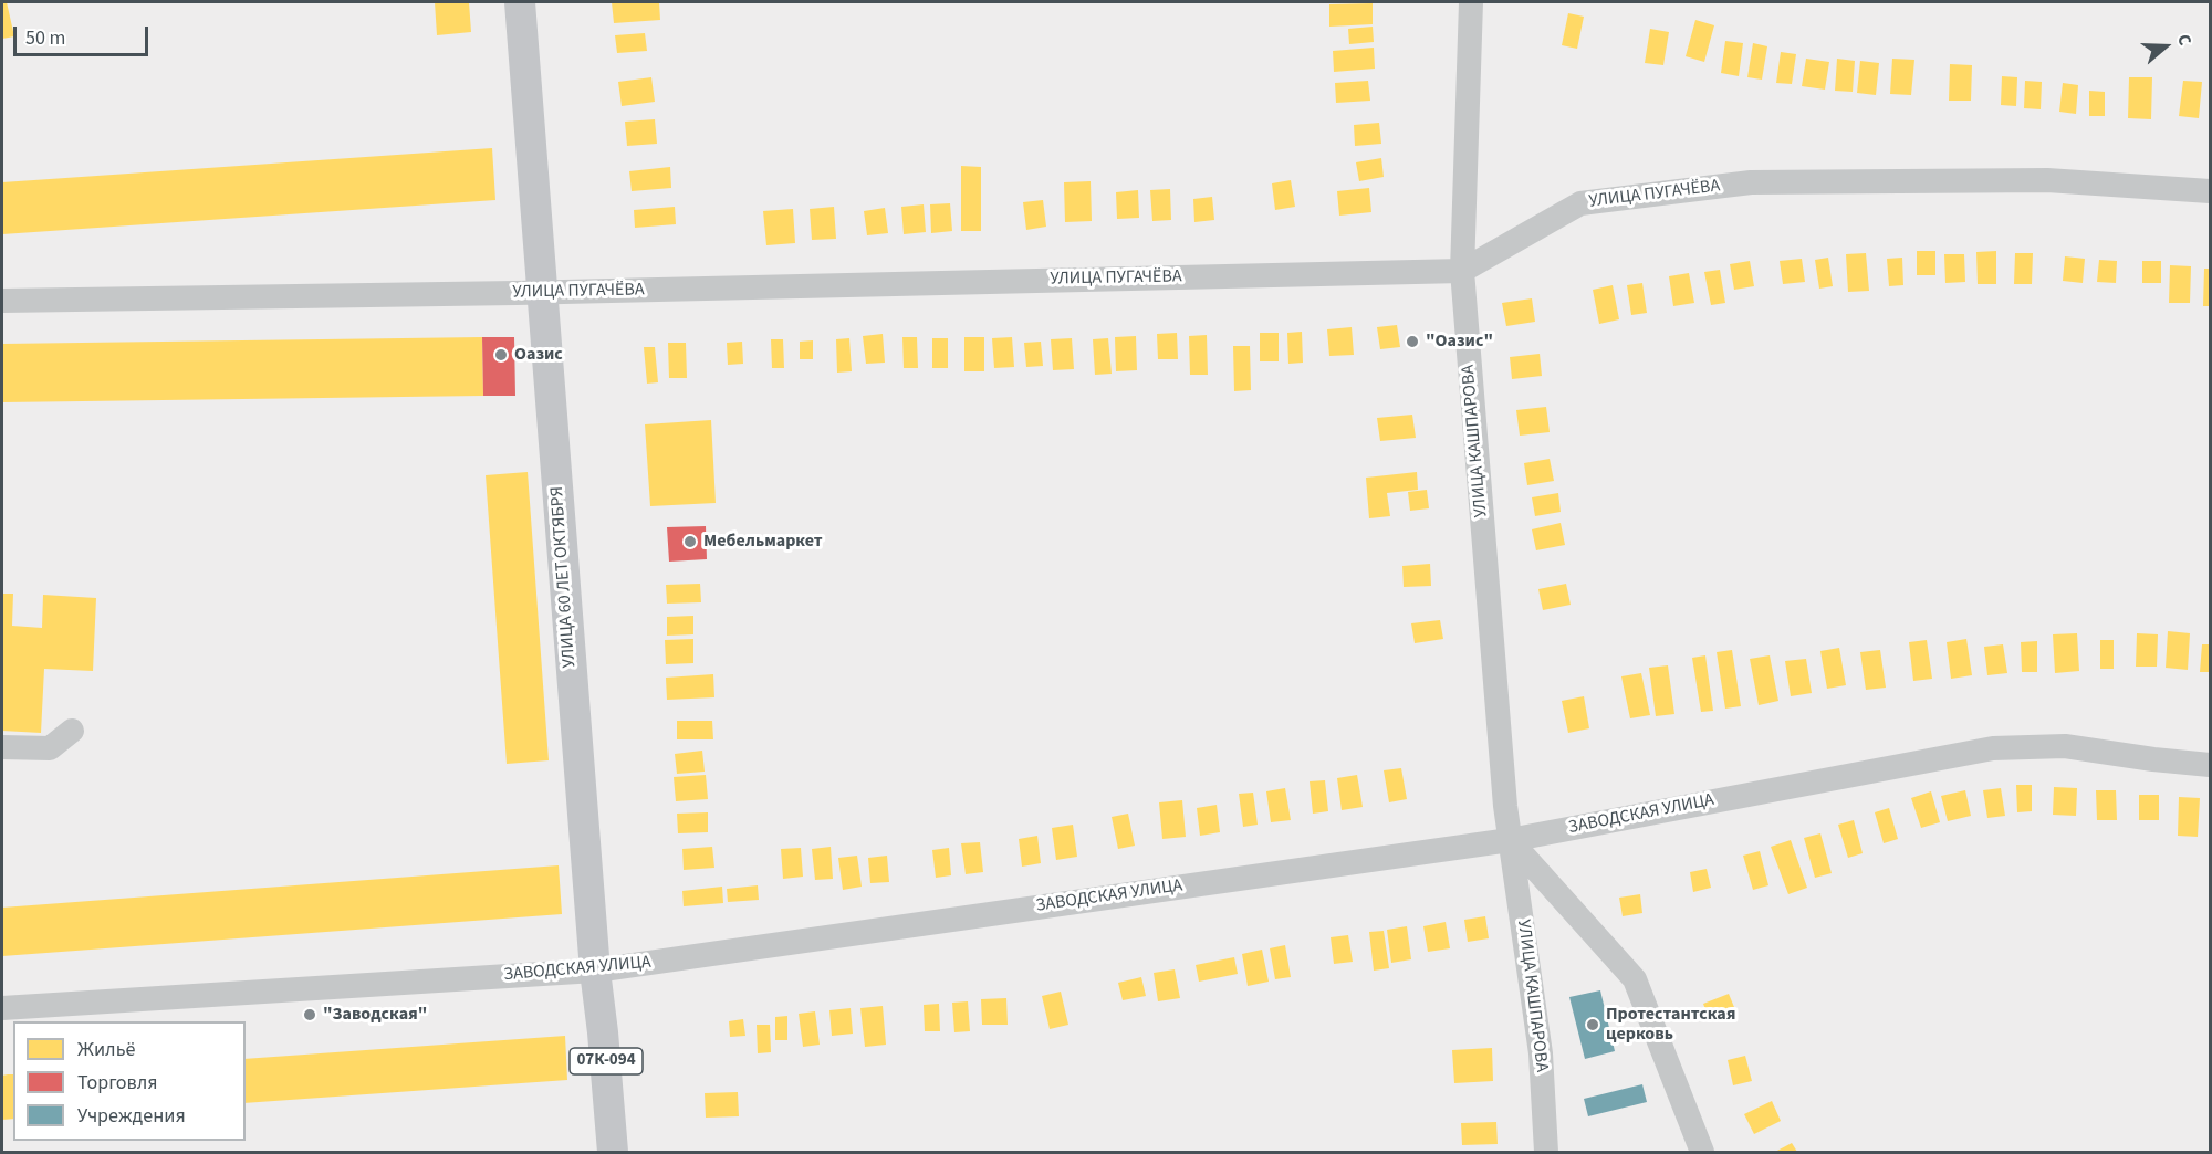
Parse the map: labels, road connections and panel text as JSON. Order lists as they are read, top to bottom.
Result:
{
  "streets": {
    "main road": ["УЛИЦА 60 ЛЕТ ОКТЯБРЯ", "07К-094"],
    "street": ["УЛИЦА ПУГАЧЁВА", "УЛИЦА КАШПАРОВА", "ЗАВОДСКАЯ УЛИЦА"]
  },
  "crossings": [
    ["УЛИЦА ПУГАЧЁВА", "УЛИЦА КАШПАРОВА"],
    ["УЛИЦА ПУГАЧЁВА", "УЛИЦА 60 ЛЕТ ОКТЯБРЯ"],
    ["УЛИЦА КАШПАРОВА", "ЗАВОДСКАЯ УЛИЦА"],
    ["УЛИЦА 60 ЛЕТ ОКТЯБРЯ", "ЗАВОДСКАЯ УЛИЦА"]
  ],
  "places": [
    "\"Оазис\"",
    "Оазис",
    "Мебельмаркет",
    "\"Заводская\"",
    "Протестантская церковь"
  ],
  "legend": ["Жильё", "Торговля", "Учреждения"],
  "scale_bar": "50 m",
  "north": "right"
}
